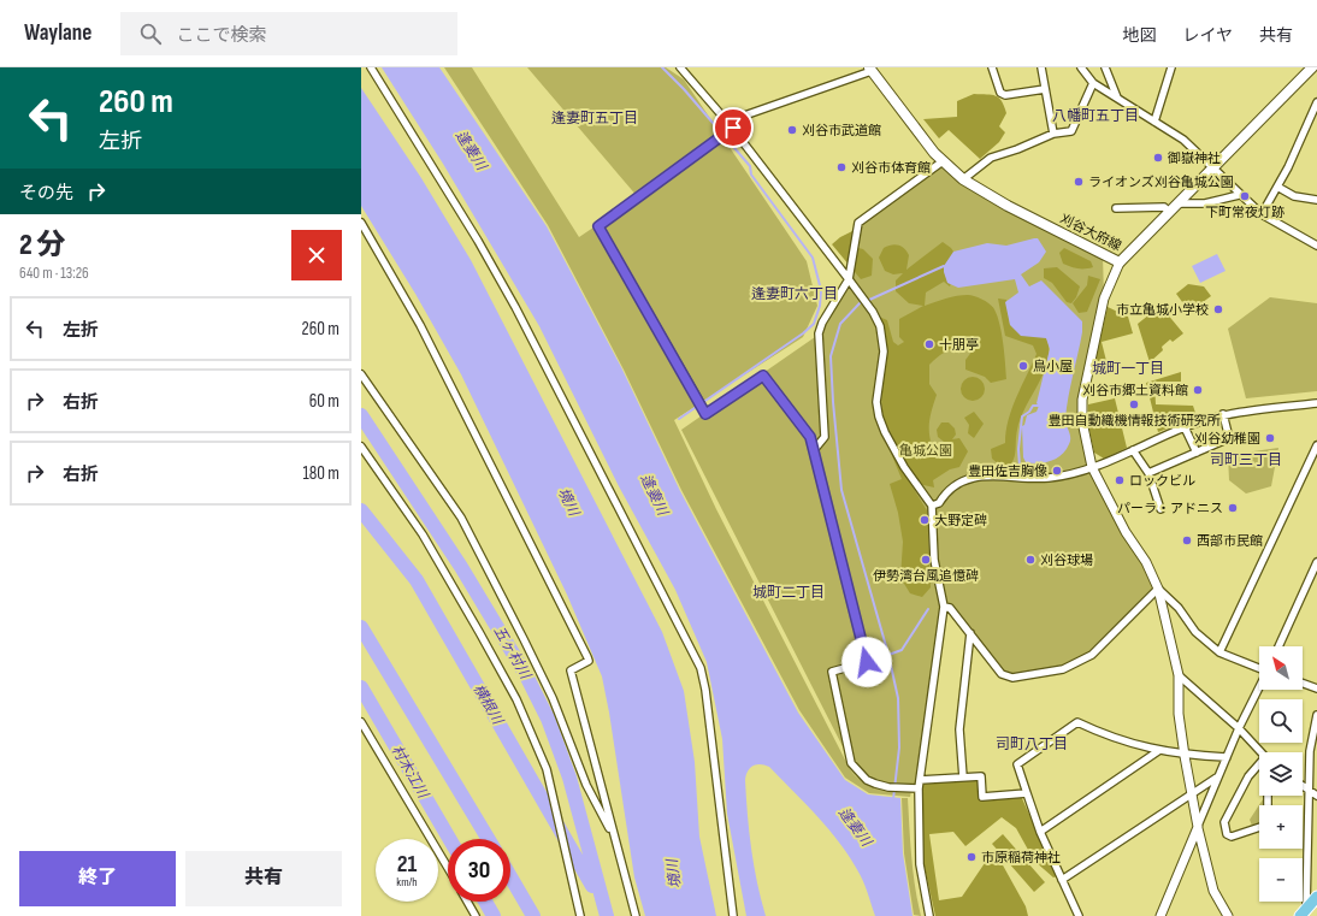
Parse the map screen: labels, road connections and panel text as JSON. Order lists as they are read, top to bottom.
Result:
{
  "streets": {
    "main road": ["刈谷大府線"]
  },
  "districts": [
    "八幡町五丁目",
    "逢妻町五丁目",
    "逢妻町六丁目",
    "城町一丁目",
    "司町三丁目",
    "城町二丁目",
    "司町八丁目"
  ],
  "water": [
    "逢妻川",
    "境川",
    "五ヶ村川",
    "横根川",
    "村木江川"
  ],
  "parks": ["亀城公園"],
  "places": [
    "刈谷市武道館",
    "御嶽神社",
    "刈谷市体育館",
    "ライオンズ刈谷亀城公園",
    "下町常夜灯跡",
    "市立亀城小学校",
    "十朋亭",
    "鳥小屋",
    "刈谷市郷土資料館",
    "豊田自動織機情報技術研究所",
    "刈谷幼稚園",
    "豊田佐吉胸像",
    "ロックビル",
    "パーラ・アドニス",
    "大野定碑",
    "西部市民館",
    "伊勢湾台風追憶碑",
    "刈谷球場",
    "市原稲荷神社"
  ],
  "north": "top left",
  "page": {
    "header": "Waylane",
    "search": "ここで検索",
    "nav": ["地図", "レイヤ", "共有"],
    "turn": ["260 m", "左折"],
    "then": "その先",
    "heading": ["2 分", "640 m · 13:26"],
    "list": [
      {
        "name": "左折",
        "value": "260 m"
      },
      {
        "name": "右折",
        "value": "60 m"
      },
      {
        "name": "右折",
        "value": "180 m"
      }
    ],
    "map_buttons": ["+", "−"],
    "speed": "21 km/h",
    "limit": "30",
    "buttons": ["終了", "共有"]
  }
}
